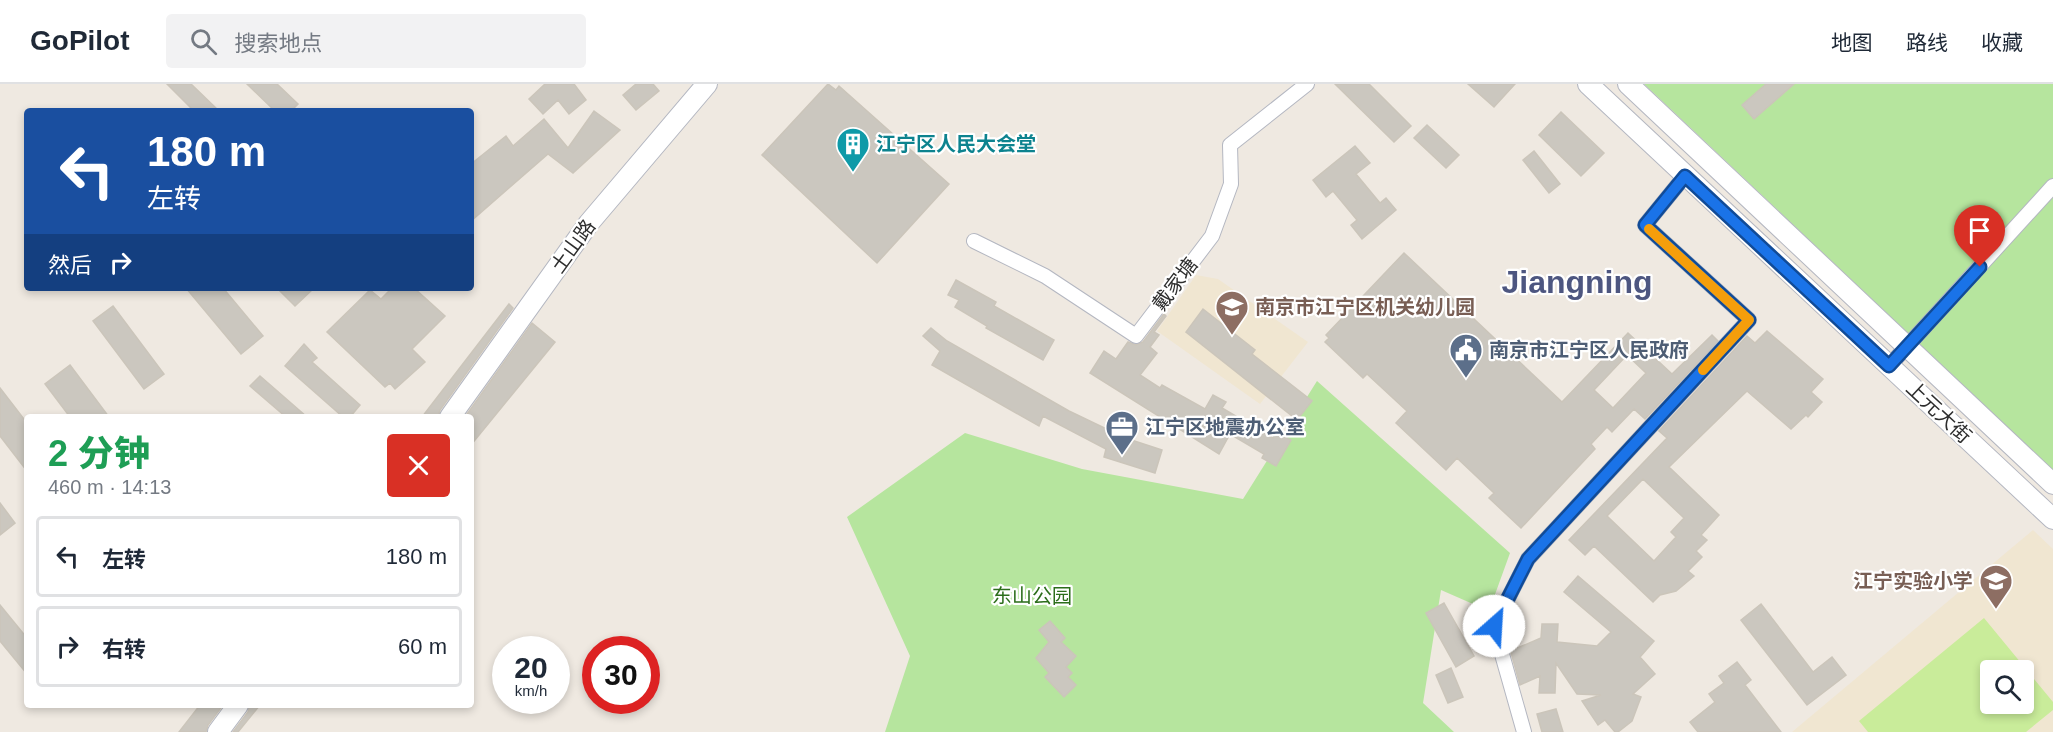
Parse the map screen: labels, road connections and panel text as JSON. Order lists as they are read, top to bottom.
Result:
{
  "streets": {
    "main road": ["土山路", "上元大街"],
    "street": ["戴家塘"]
  },
  "districts": ["Jiangning"],
  "parks": ["东山公园"],
  "places": {
    "building": ["江宁区人民大会堂"],
    "school or university": ["南京市江宁区机关幼儿园", "江宁实验小学"],
    "public building": ["南京市江宁区人民政府"],
    "office": ["江宁区地震办公室"]
  },
  "page": {
    "header": "GoPilot",
    "search": "搜索地点",
    "nav": ["地图", "路线", "收藏"],
    "turn": ["180 m", "左转"],
    "then": "然后",
    "heading": ["2 分钟", "460 m · 14:13"],
    "list": [
      {
        "name": "左转",
        "value": "180 m"
      },
      {
        "name": "右转",
        "value": "60 m"
      }
    ],
    "speed": "20 km/h",
    "limit": "30"
  }
}
